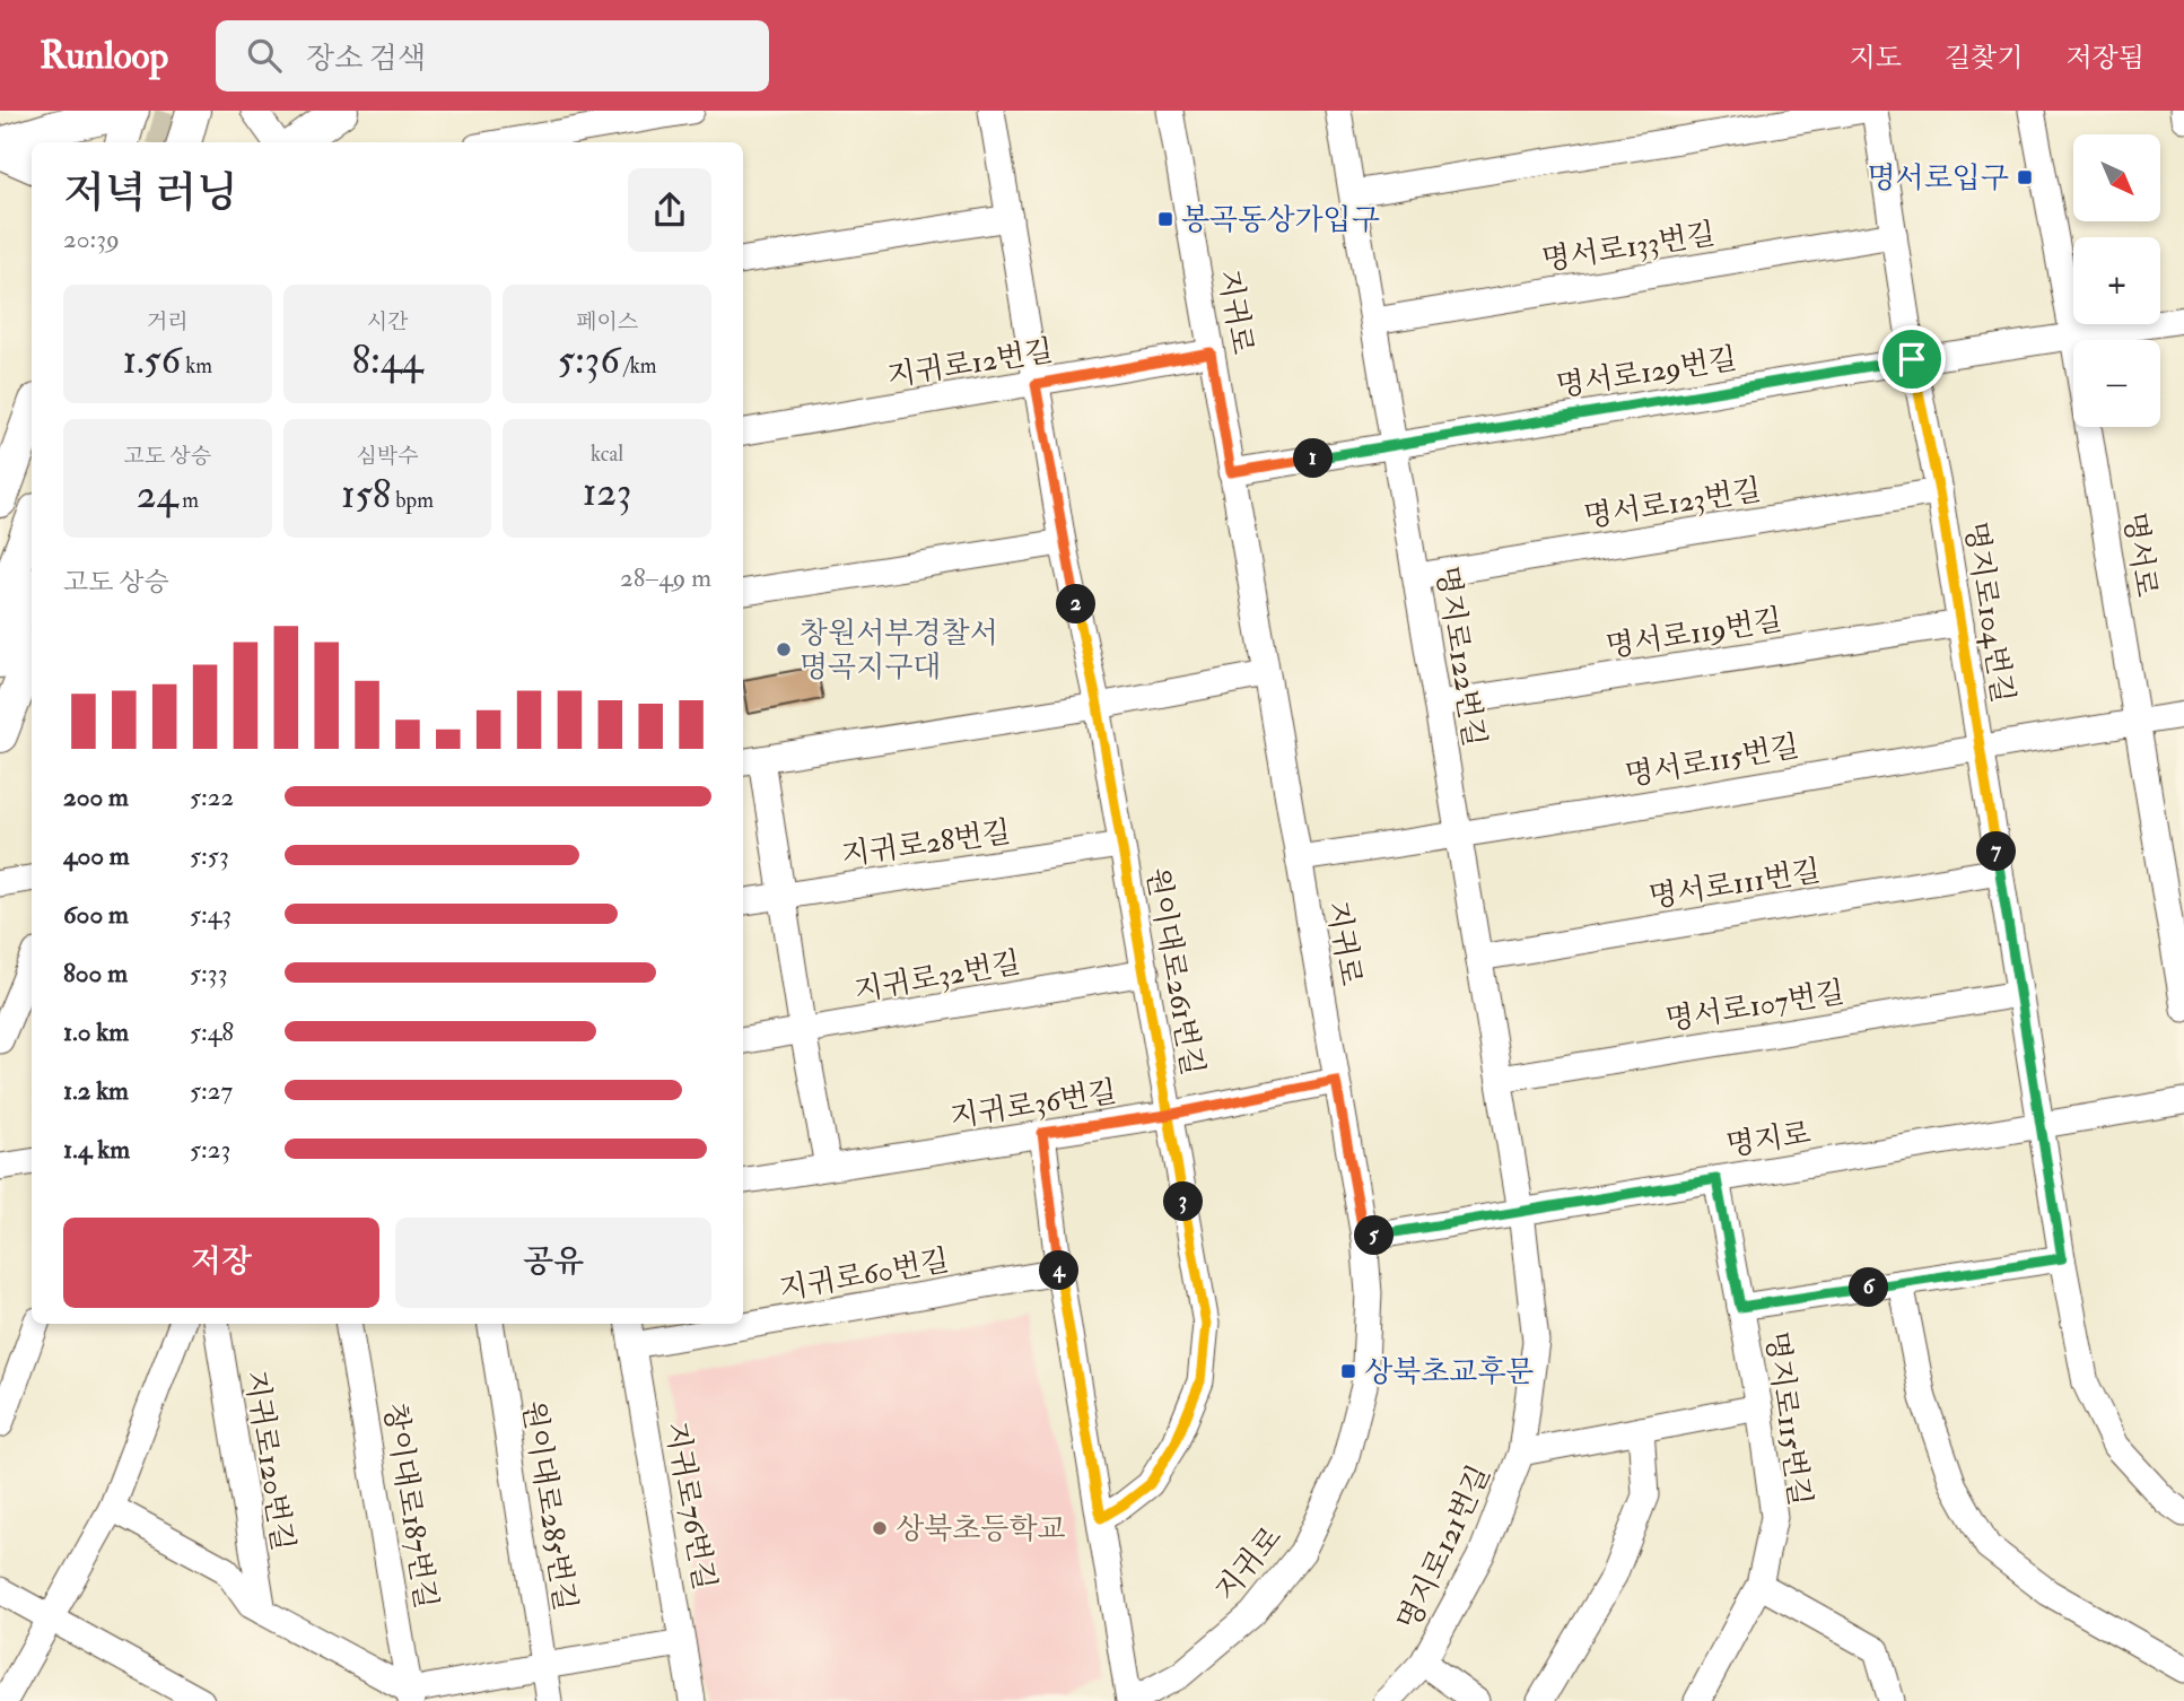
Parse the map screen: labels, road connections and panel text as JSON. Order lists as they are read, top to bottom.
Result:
{
  "streets": {
    "street": [
      "명서로133번길",
      "지귀로",
      "지귀로12번길",
      "명서로129번길",
      "명서로123번길",
      "명서로",
      "명지로104번길",
      "명서로119번길",
      "명지로122번길",
      "명서로115번길",
      "지귀로28번길",
      "명서로111번길",
      "원이대로261번길",
      "지귀로32번길",
      "명서로107번길",
      "지귀로36번길",
      "명지로",
      "지귀로60번길",
      "명지로115번길",
      "지귀로120번길",
      "창이대로187번길",
      "원이대로285번길",
      "지귀로76번길",
      "명지로121번길"
    ]
  },
  "crossings": [
    ["명서로133번길", "명지로104번길"],
    ["명서로133번길", "명지로122번길"],
    ["지귀로", "지귀로12번길"],
    ["지귀로", "명서로129번길"],
    ["지귀로", "명서로115번길"],
    ["지귀로", "지귀로36번길"],
    ["지귀로", "명지로"],
    ["지귀로12번길", "원이대로261번길"],
    ["명서로129번길", "명서로"],
    ["명서로129번길", "명지로104번길"],
    ["명서로129번길", "명지로122번길"],
    ["명서로123번길", "명지로104번길"],
    ["명서로123번길", "명지로122번길"],
    ["명서로", "명서로115번길"],
    ["명지로104번길", "명서로119번길"],
    ["명지로104번길", "명서로115번길"],
    ["명지로104번길", "명서로111번길"],
    ["명지로104번길", "명서로107번길"],
    ["명지로104번길", "명지로"],
    ["명서로119번길", "명지로122번길"],
    ["명지로122번길", "명서로115번길"],
    ["명지로122번길", "명서로111번길"],
    ["명지로122번길", "명서로107번길"],
    ["명지로122번길", "명지로"],
    ["명지로122번길", "명지로121번길"],
    ["지귀로28번길", "원이대로261번길"],
    ["원이대로261번길", "지귀로32번길"],
    ["원이대로261번길", "지귀로36번길"],
    ["명지로", "명지로115번길"],
    ["명지로", "명지로121번길"],
    ["지귀로60번길", "지귀로76번길"],
    ["명지로115번길", "명지로121번길"],
    ["지귀로120번길", "창이대로187번길"]
  ],
  "places": {
    "transit": ["명서로입구", "봉곡동상가입구", "상북초교후문"],
    "other": ["창원서부경찰서 명곡지구대", "상북초등학교"]
  },
  "north": "bottom right",
  "page": {
    "header": "Runloop",
    "search": "장소 검색",
    "nav": ["지도", "길찾기", "저장됨"],
    "map_buttons": ["+", "−"],
    "heading": ["저녁 러닝", "20:39"],
    "stats": [
      ["거리", "1.56 km"],
      ["시간", "8:44"],
      ["페이스", "5:36 /km"],
      ["고도 상승", "24 m"],
      ["심박수", "158 bpm"],
      ["kcal", "123"]
    ],
    "pins": [
      "1",
      "2",
      "7",
      "3",
      "5",
      "4",
      "6"
    ],
    "chart": ["고도 상승", "28–49 m"],
    "list": [
      {
        "name": "200 m",
        "note": "5:22"
      },
      {
        "name": "400 m",
        "note": "5:53"
      },
      {
        "name": "600 m",
        "note": "5:43"
      },
      {
        "name": "800 m",
        "note": "5:33"
      },
      {
        "name": "1.0 km",
        "note": "5:48"
      },
      {
        "name": "1.2 km",
        "note": "5:27"
      },
      {
        "name": "1.4 km",
        "note": "5:23"
      }
    ],
    "buttons": ["저장", "공유"]
  }
}
